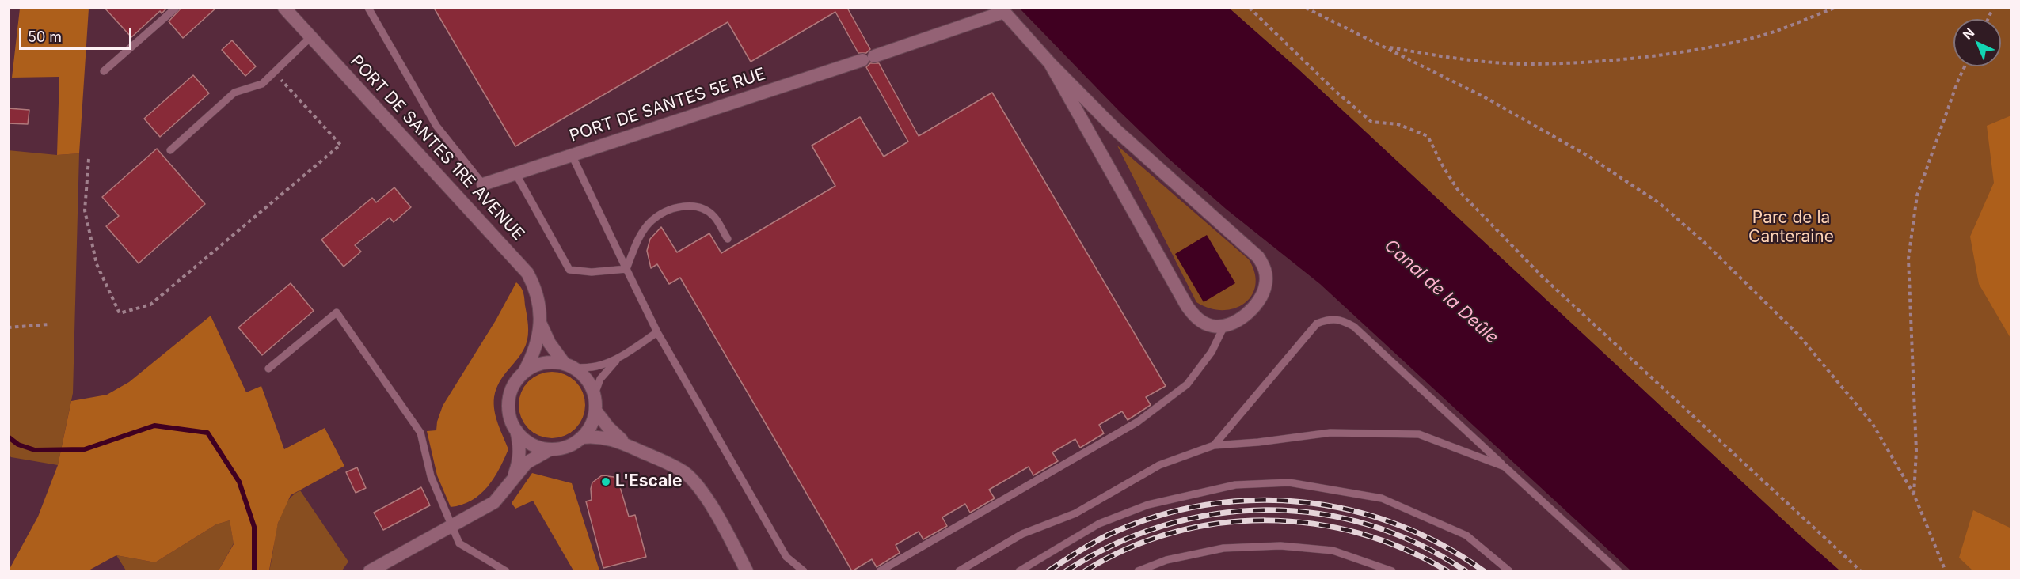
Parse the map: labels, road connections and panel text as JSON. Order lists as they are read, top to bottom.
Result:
{
  "streets": {
    "street": ["PORT DE SANTES 5E RUE", "PORT DE SANTES 1RE AVENUE"]
  },
  "water": ["Canal de la Deûle"],
  "parks": ["Parc de la Canteraine"],
  "places": ["L'Escale"],
  "scale_bar": "50 m",
  "north": "top left"
}
